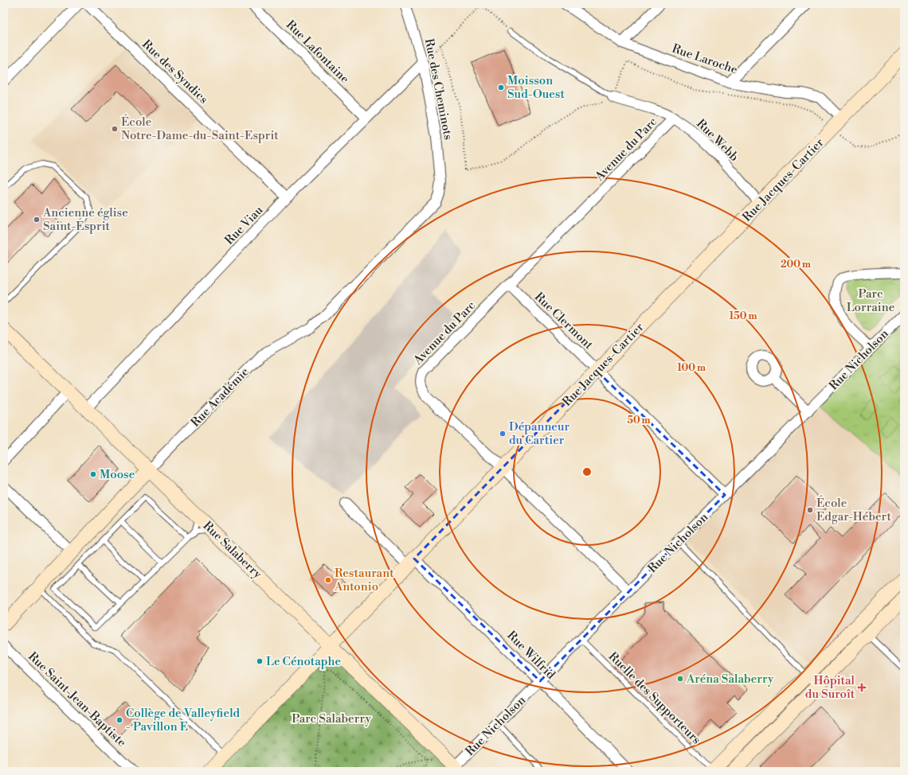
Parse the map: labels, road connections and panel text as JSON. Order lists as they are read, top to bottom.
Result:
{
  "streets": {
    "street": [
      "Rue Lafontaine",
      "Rue Laroche",
      "Rue des Syndics",
      "Rue des Cheminots",
      "Rue Webb",
      "Avenue du Parc",
      "Rue Jacques-Cartier",
      "Rue Viau",
      "Rue Clermont",
      "Rue Nicholson",
      "Rue Académie",
      "Rue Salaberry",
      "Rue Wilfrid",
      "Rue Saint-Jean-Baptiste"
    ],
    "lane": ["Ruelle des Supporteurs"]
  },
  "crossings": [
    ["Rue Lafontaine", "Rue Viau"],
    ["Rue Laroche", "Rue Jacques-Cartier"],
    ["Rue des Syndics", "Rue Viau"],
    ["Rue des Cheminots", "Rue Viau"],
    ["Rue des Cheminots", "Rue Académie"],
    ["Rue Webb", "Avenue du Parc"],
    ["Rue Webb", "Rue Jacques-Cartier"],
    ["Avenue du Parc", "Rue Jacques-Cartier"],
    ["Avenue du Parc", "Rue Clermont"],
    ["Avenue du Parc", "Rue Nicholson"],
    ["Rue Jacques-Cartier", "Rue Clermont"],
    ["Rue Jacques-Cartier", "Rue Salaberry"],
    ["Rue Jacques-Cartier", "Rue Wilfrid"],
    ["Rue Viau", "Rue Salaberry"],
    ["Rue Clermont", "Rue Nicholson"],
    ["Rue Nicholson", "Rue Salaberry"],
    ["Rue Nicholson", "Rue Wilfrid"],
    ["Rue Nicholson", "Ruelle des Supporteurs"],
    ["Rue Académie", "Rue Salaberry"]
  ],
  "parks": ["Parc Lorraine", "Parc Salaberry"],
  "places": {
    "other": [
      "Moisson Sud-Ouest",
      "École Notre-Dame-du-Saint-Esprit",
      "Ancienne église Saint-Esprit",
      "Dépanneur du Cartier",
      "Moose",
      "École Edgar-Hébert",
      "Restaurant Antonio",
      "Le Cénotaphe",
      "Aréna Salaberry",
      "Collège de Valleyfield - Pavillon E"
    ],
    "health": ["Hôpital du Suroît"]
  },
  "rings": [
    "200 m",
    "150 m",
    "100 m",
    "50 m"
  ]
}
